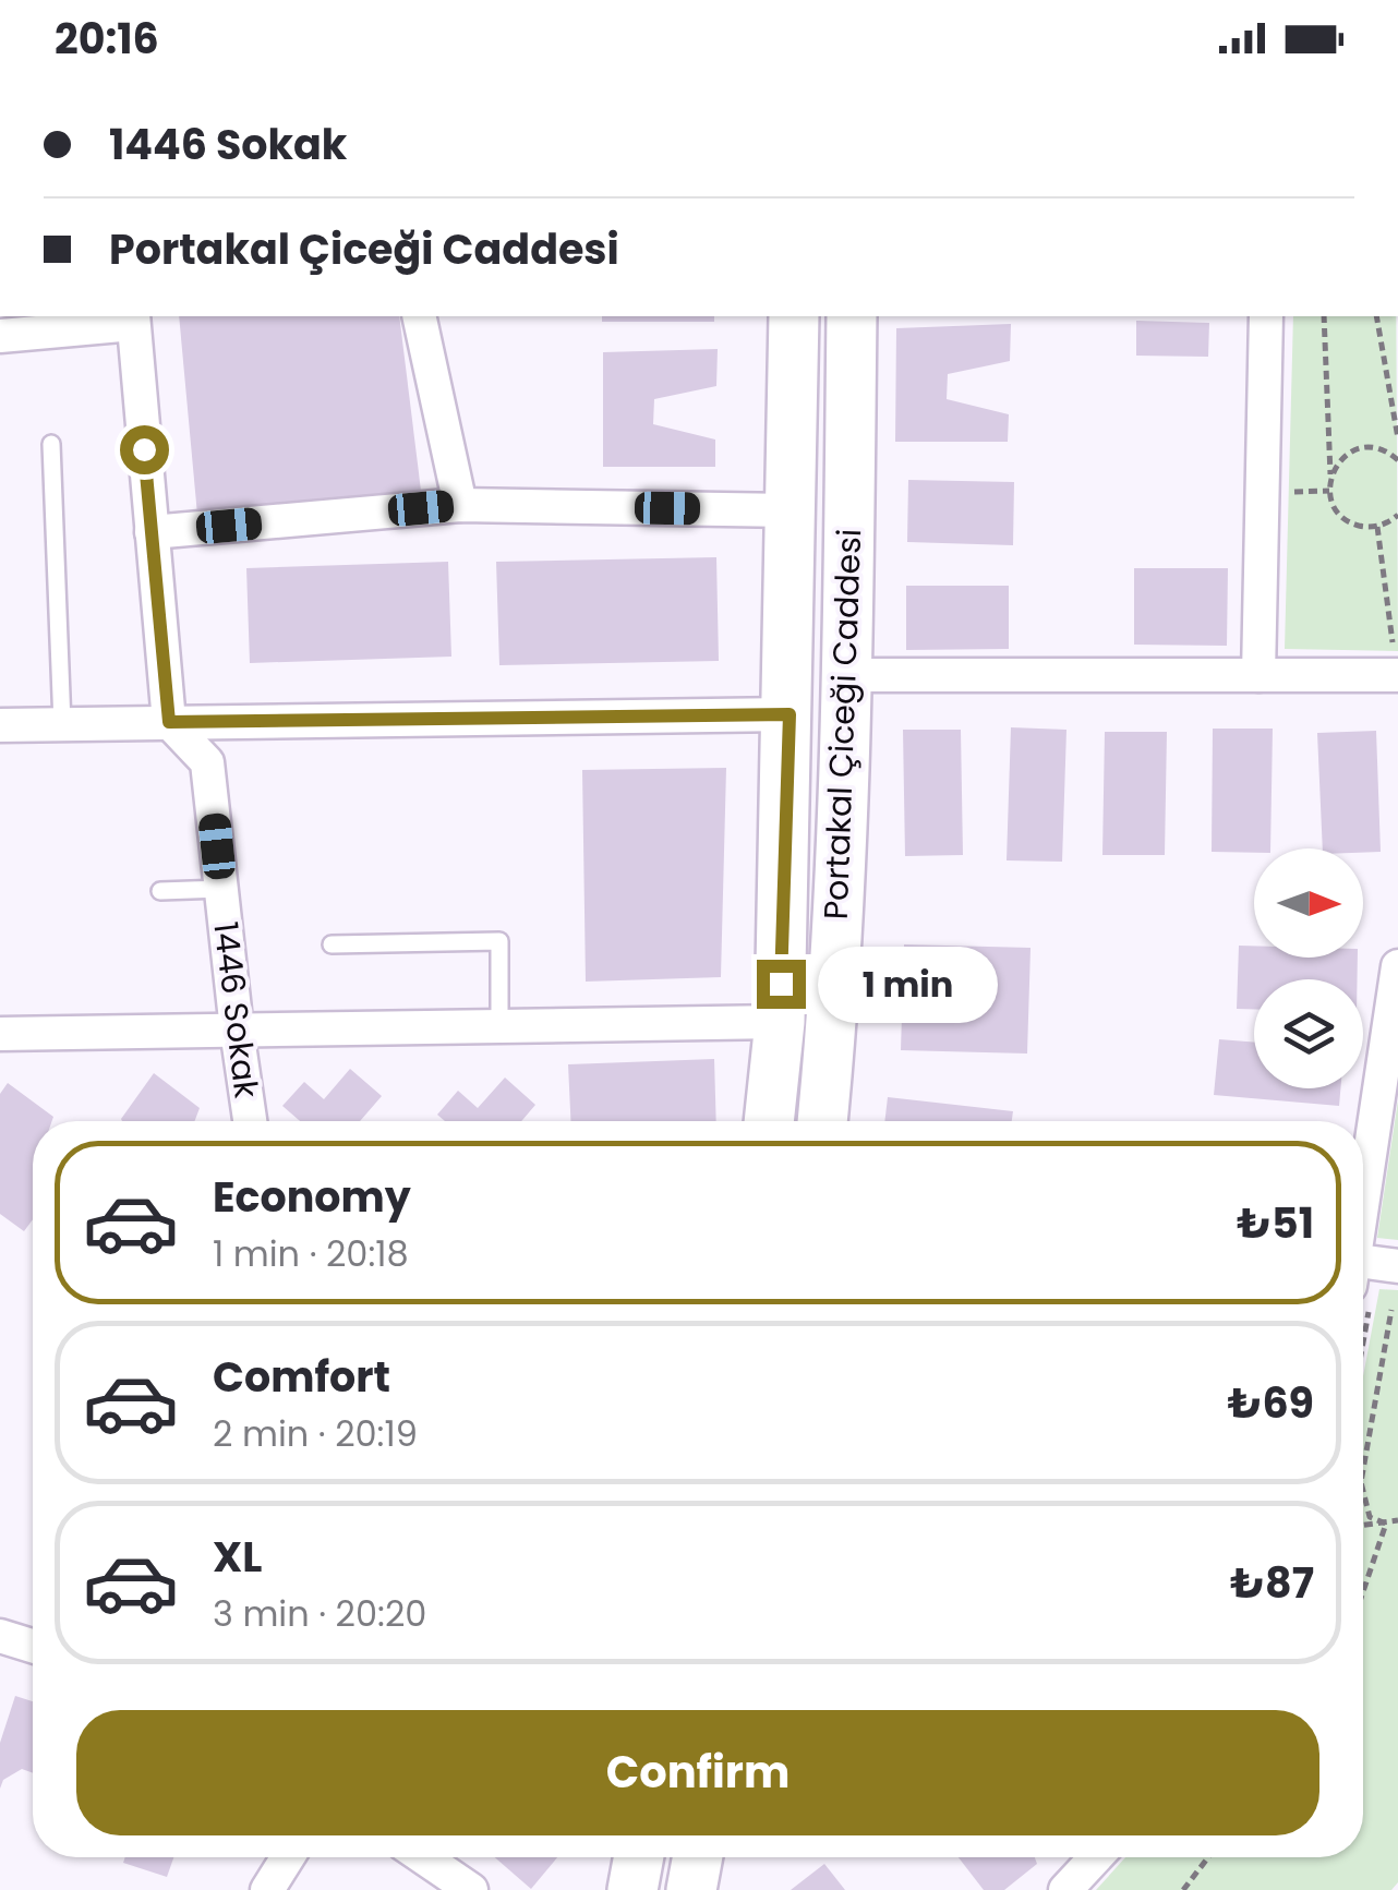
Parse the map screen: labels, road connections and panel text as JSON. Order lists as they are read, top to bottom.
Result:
{
  "streets": {
    "main road": ["Portakal Çiceği Caddesi"],
    "street": ["1446 Sokak"]
  },
  "north": "right",
  "page": {
    "status": "20:16",
    "banner": ["1446 Sokak", "Portakal Çiceği Caddesi"],
    "bubble": "1 min",
    "list": [
      {
        "name": "Economy",
        "note": "1 min · 20:18",
        "value": "₺51"
      },
      {
        "name": "Comfort",
        "note": "2 min · 20:19",
        "value": "₺69"
      },
      {
        "name": "XL",
        "note": "3 min · 20:20",
        "value": "₺87"
      }
    ],
    "buttons": "Confirm"
  }
}
